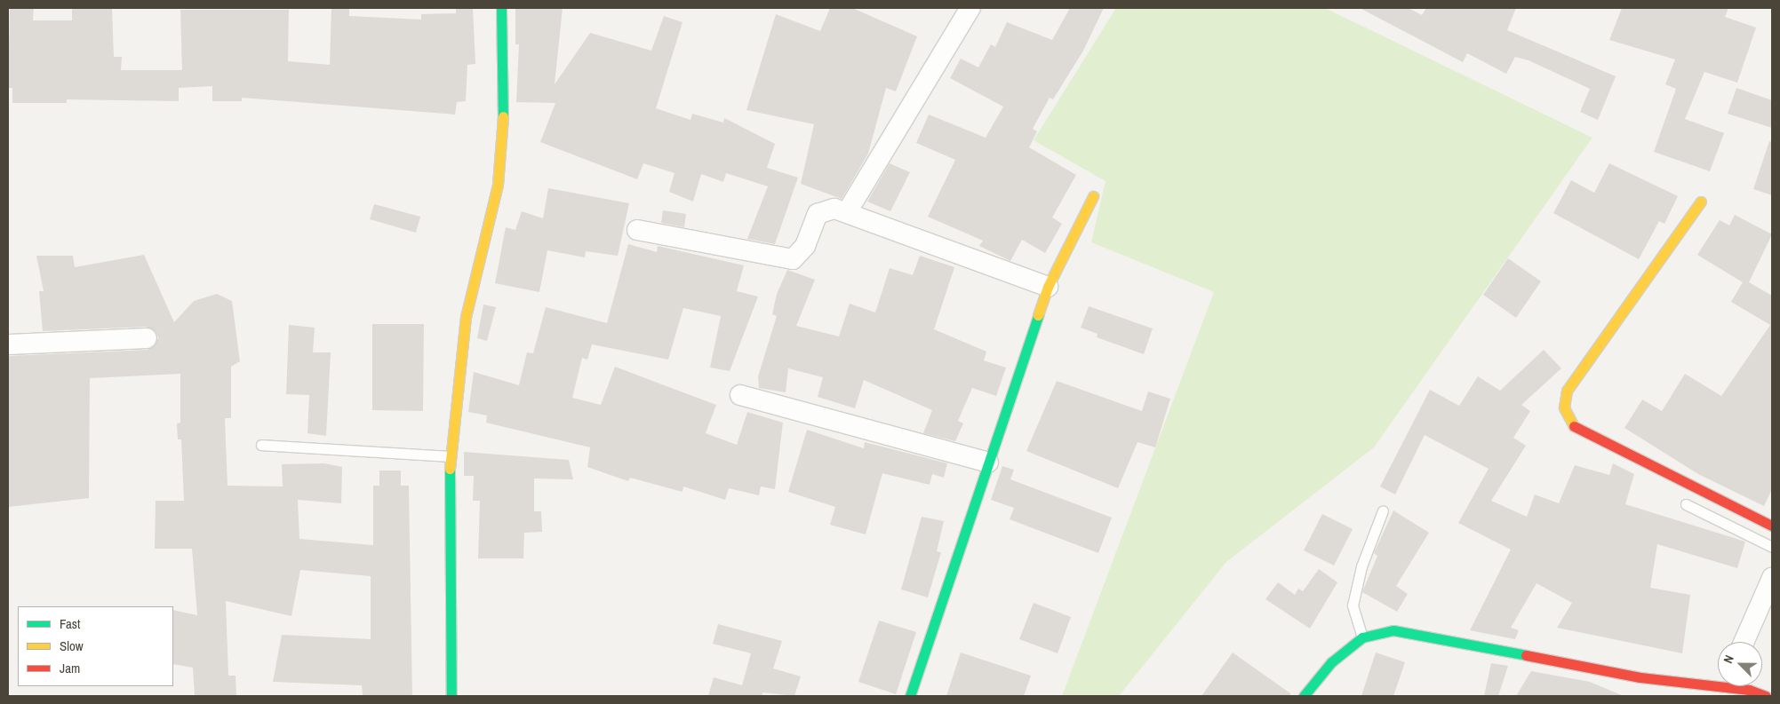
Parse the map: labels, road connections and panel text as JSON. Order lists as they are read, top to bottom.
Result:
{
  "legend": ["Fast", "Slow", "Jam"],
  "north": "top left"
}
